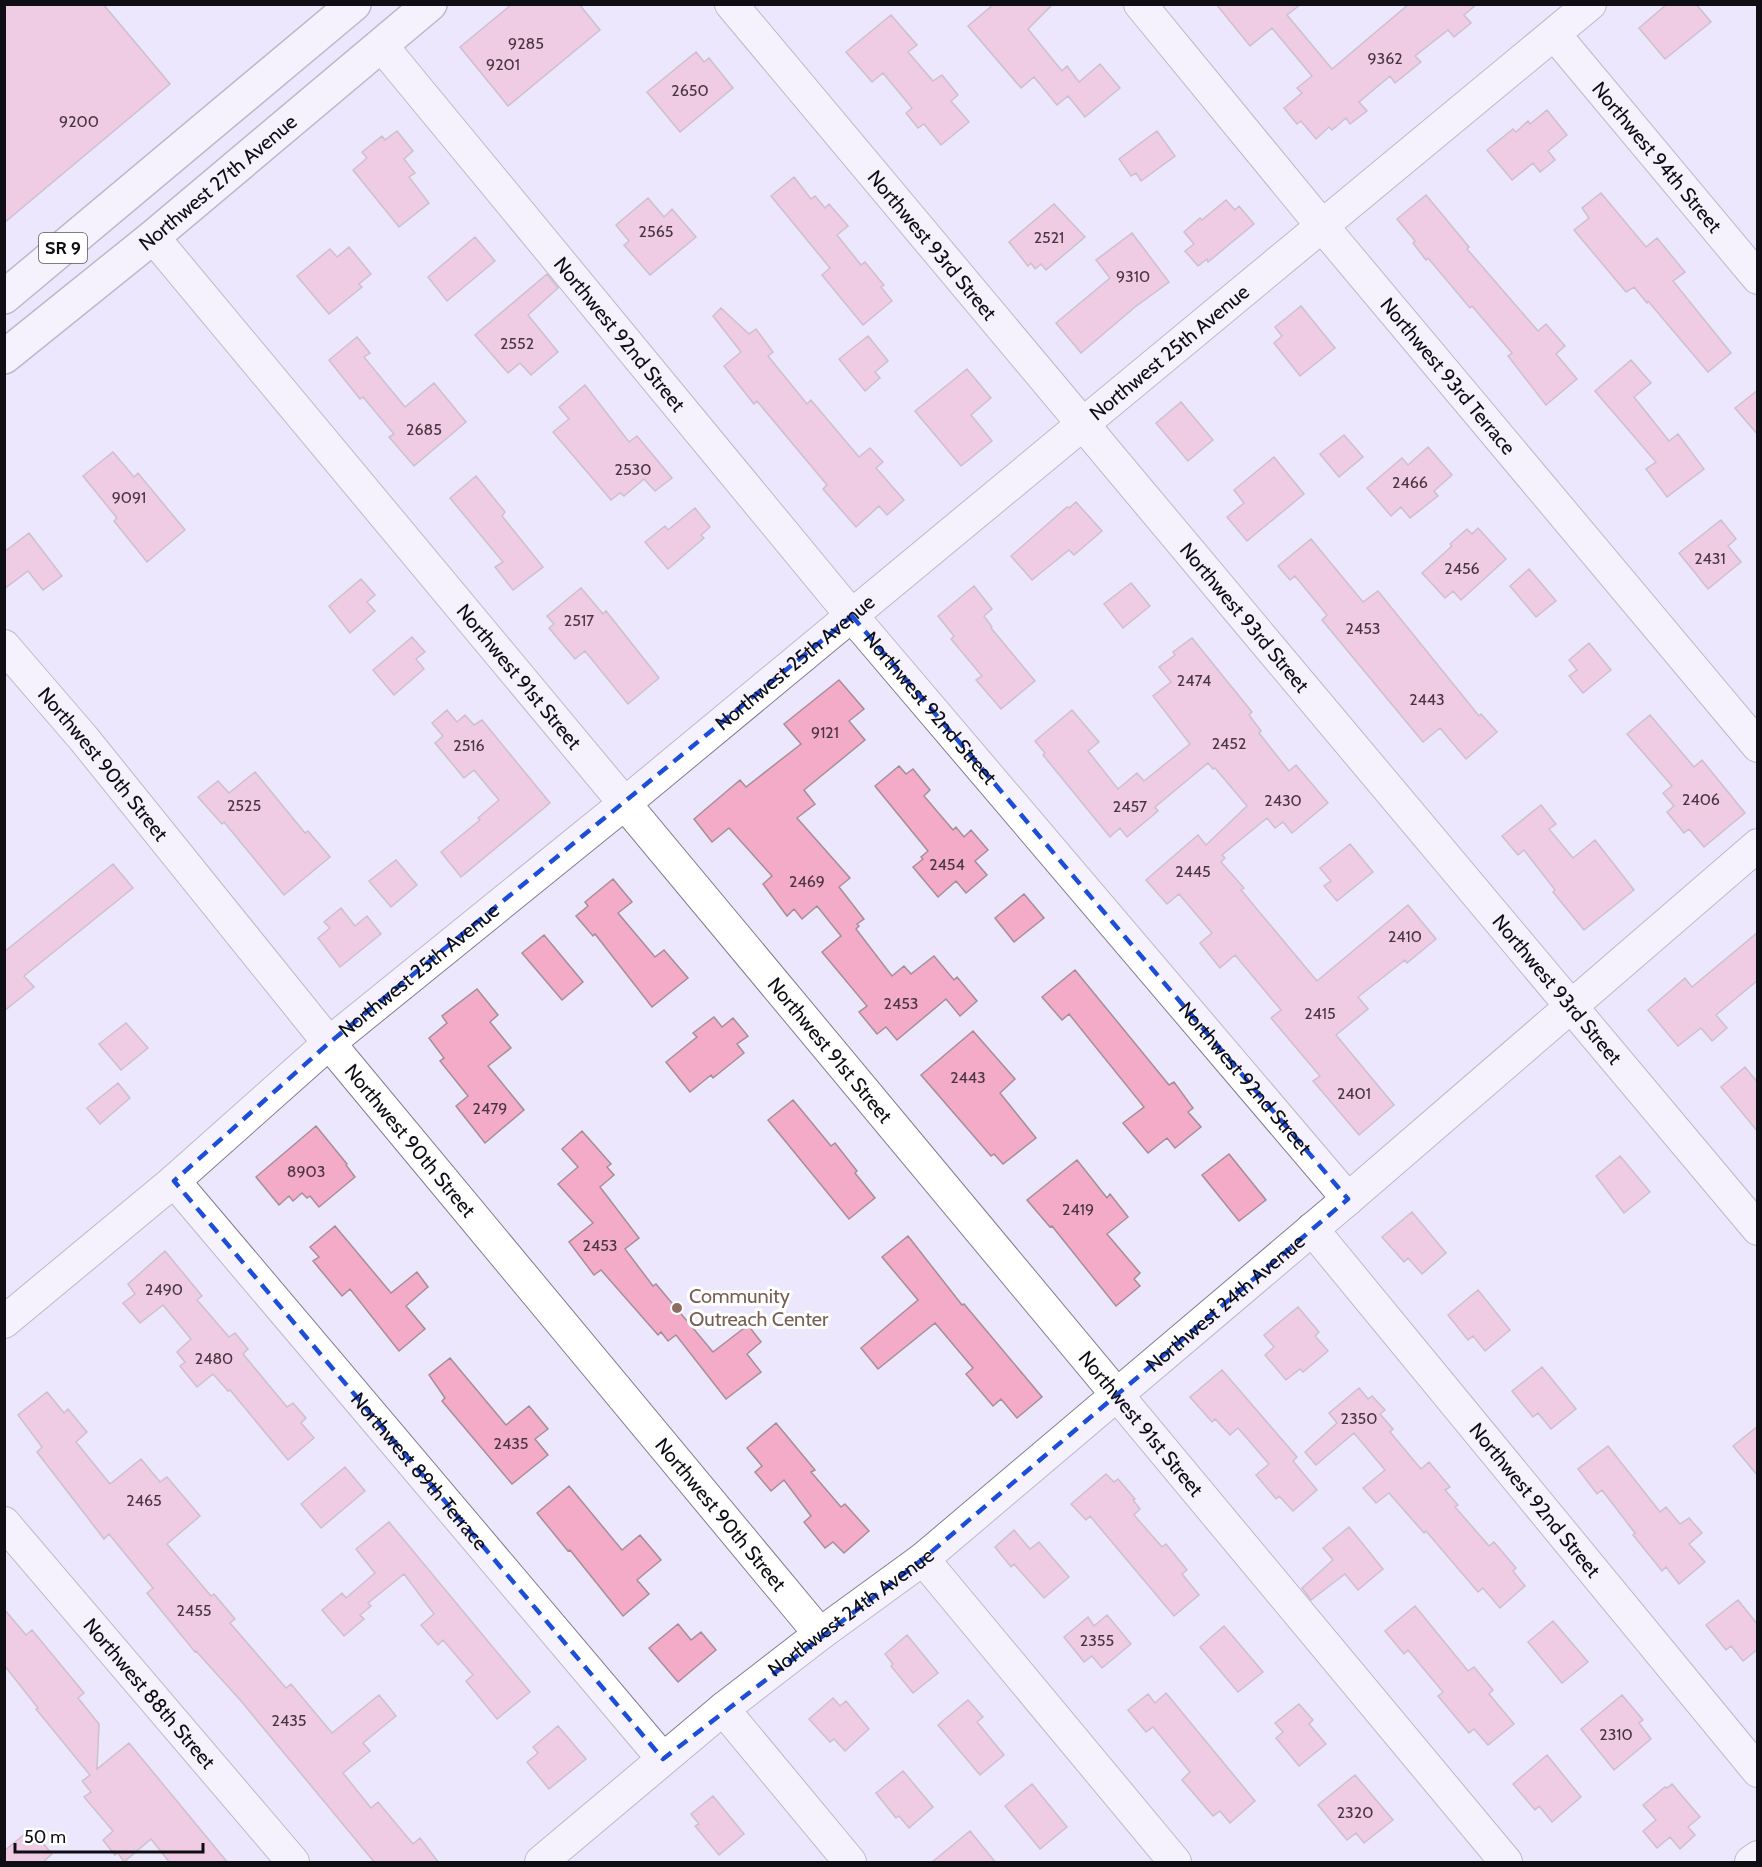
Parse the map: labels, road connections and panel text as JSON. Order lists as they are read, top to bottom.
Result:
{
  "streets": {
    "main road": ["Northwest 27th Avenue", "SR 9"],
    "street": [
      "Northwest 94th Street",
      "Northwest 93rd Street",
      "Northwest 92nd Street",
      "Northwest 25th Avenue",
      "Northwest 93rd Terrace",
      "Northwest 91st Street",
      "Northwest 90th Street",
      "Northwest 24th Avenue",
      "Northwest 89th Terrace",
      "Northwest 88th Street"
    ]
  },
  "crossings": [
    ["Northwest 94th Street", "Northwest 25th Avenue"],
    ["Northwest 27th Avenue", "Northwest 92nd Street"],
    ["Northwest 27th Avenue", "Northwest 91st Street"],
    ["Northwest 93rd Street", "Northwest 25th Avenue"],
    ["Northwest 93rd Street", "Northwest 24th Avenue"],
    ["Northwest 92nd Street", "Northwest 25th Avenue"],
    ["Northwest 92nd Street", "Northwest 24th Avenue"],
    ["Northwest 25th Avenue", "Northwest 93rd Terrace"],
    ["Northwest 25th Avenue", "Northwest 91st Street"],
    ["Northwest 25th Avenue", "Northwest 90th Street"],
    ["Northwest 25th Avenue", "Northwest 89th Terrace"],
    ["Northwest 91st Street", "Northwest 24th Avenue"],
    ["Northwest 90th Street", "Northwest 24th Avenue"],
    ["Northwest 24th Avenue", "Northwest 89th Terrace"]
  ],
  "places": ["Community Outreach Center"],
  "house_numbers": [
    "9285",
    "9362",
    "9201",
    "2650",
    "9200",
    "2565",
    "2521",
    "9310",
    "2552",
    "2685",
    "2530",
    "2466",
    "9091",
    "2431",
    "2456",
    "2517",
    "2453",
    "2474",
    "2443",
    "9121",
    "2452",
    "2516",
    "2406",
    "2430",
    "2525",
    "2457",
    "2454",
    "2445",
    "2469",
    "2410",
    "2453",
    "2415",
    "2443",
    "2401",
    "2479",
    "8903",
    "2419",
    "2453",
    "2490",
    "2480",
    "2350",
    "2435",
    "2465",
    "2455",
    "2355",
    "2435",
    "2310",
    "2320"
  ],
  "scale_bar": "50 m"
}
